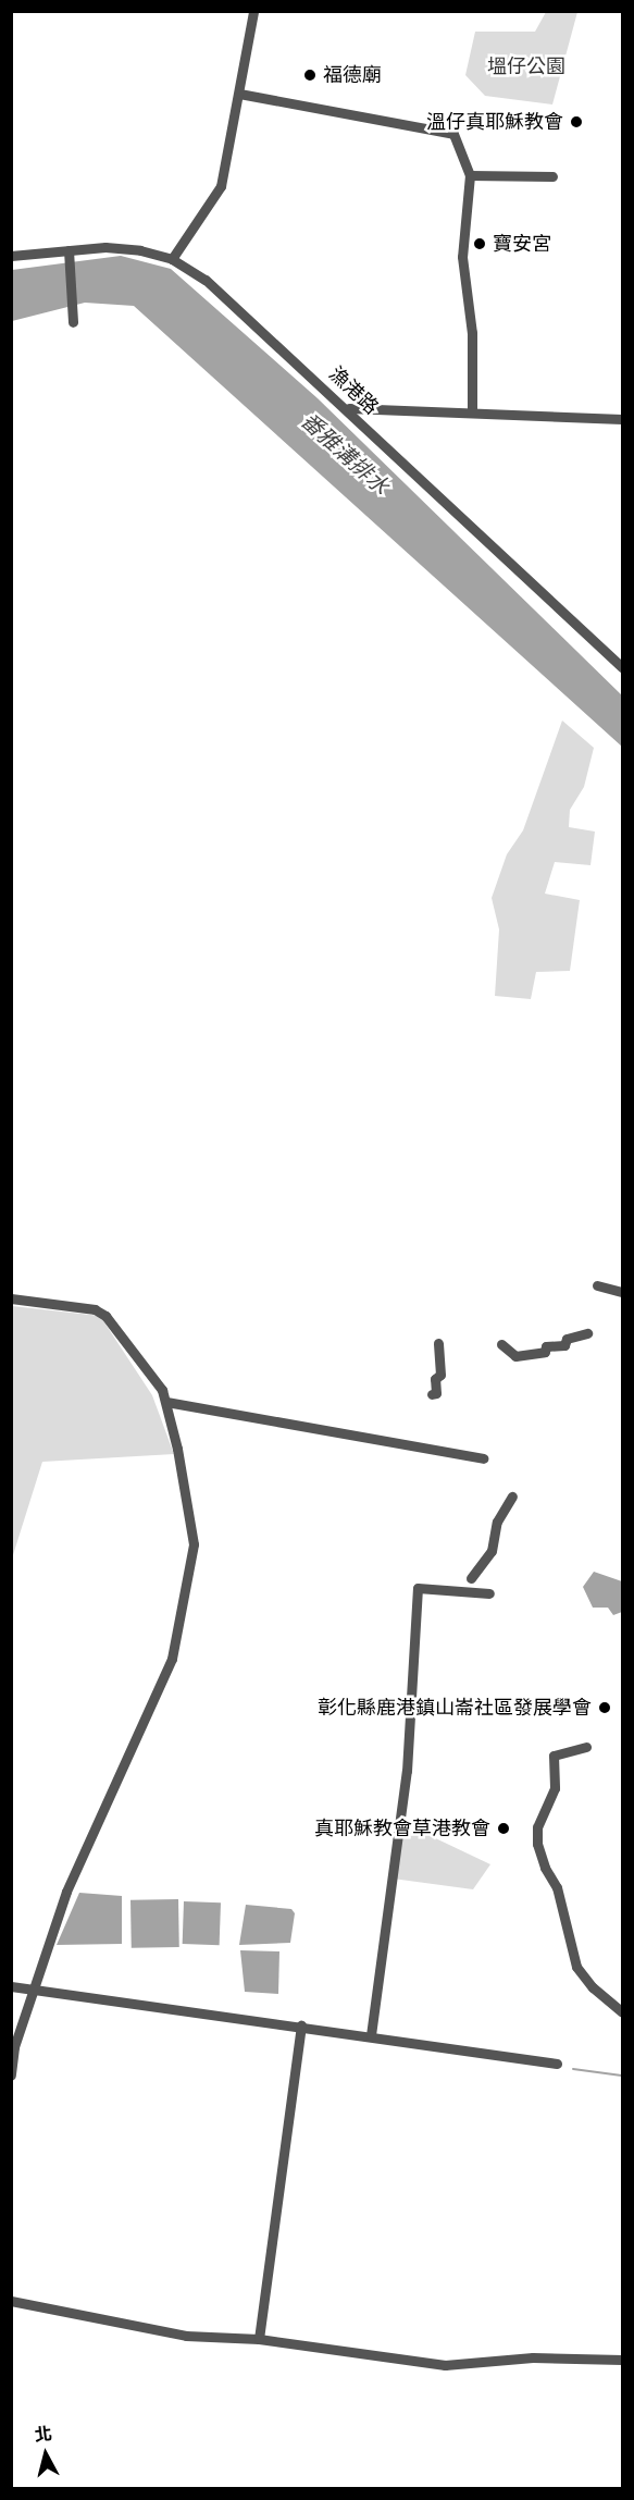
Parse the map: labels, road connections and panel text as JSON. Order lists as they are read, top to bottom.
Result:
{
  "streets": {
    "street": ["漁港路"]
  },
  "water": ["番雅溝排水"],
  "parks": ["塭仔公園"],
  "places": [
    "福德廟",
    "溫仔真耶穌教會",
    "寶安宮",
    "彰化縣鹿港鎮山崙社區發展學會",
    "真耶穌教會草港教會"
  ],
  "north": "top"
}
